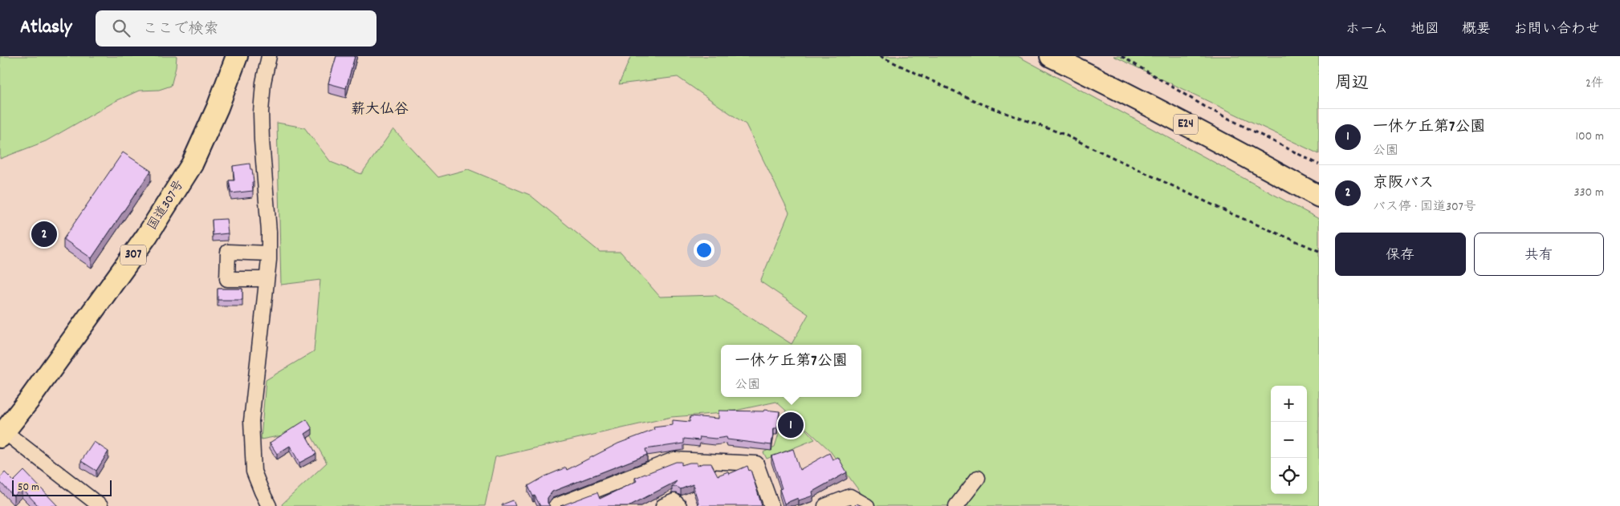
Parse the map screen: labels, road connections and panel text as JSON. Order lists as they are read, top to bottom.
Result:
{
  "streets": {
    "highway": ["E24", "国道307号", "307"]
  },
  "districts": ["薪大仏谷"],
  "scale_bar": "50 m",
  "page": {
    "header": "Atlasly",
    "search": "ここで検索",
    "nav": [
      "ホーム",
      "地図",
      "概要",
      "お問い合わせ"
    ],
    "heading": ["周辺", "2件"],
    "list": [
      {
        "mark": "1",
        "name": "一休ケ丘第7公園",
        "note": "公園",
        "value": "100 m"
      },
      {
        "mark": "2",
        "name": "京阪バス",
        "note": "バス停 · 国道307号",
        "value": "330 m"
      }
    ],
    "pins": ["2", "1"],
    "buttons": ["保存", "共有"],
    "popup": ["一休ケ丘第7公園", "公園"],
    "map_buttons": ["+", "−"],
    "scale": "50 m"
  }
}
